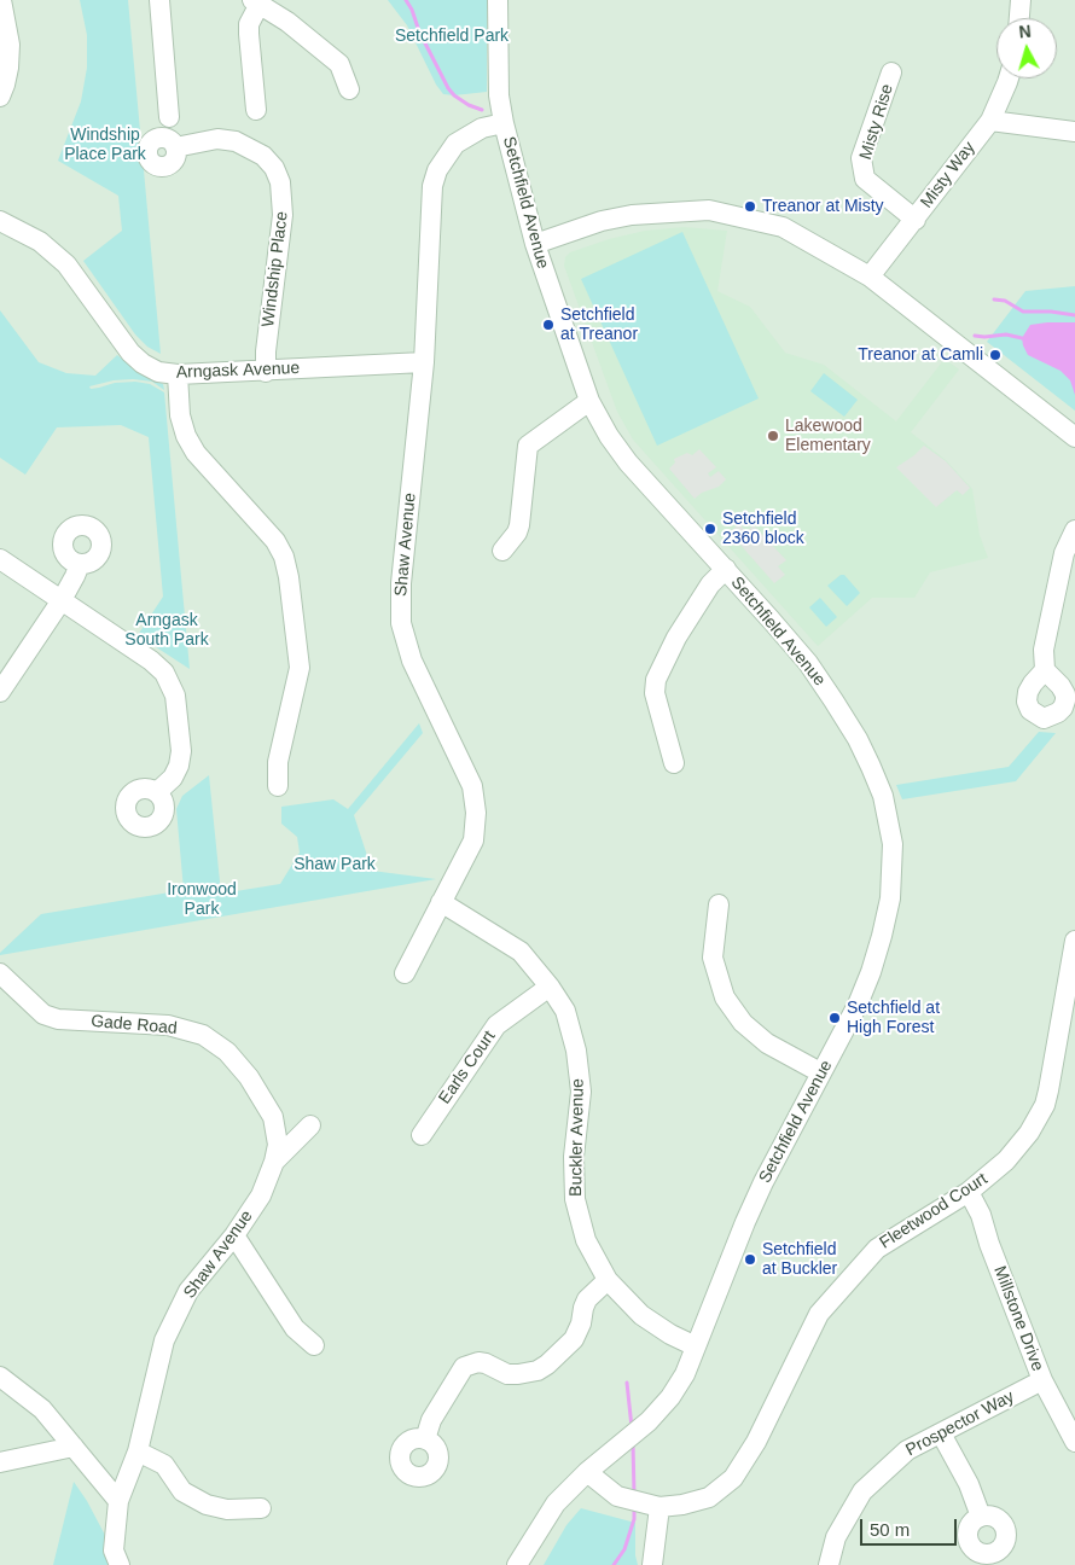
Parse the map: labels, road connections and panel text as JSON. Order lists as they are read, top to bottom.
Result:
{
  "streets": {
    "street": [
      "Misty Rise",
      "Misty Way",
      "Setchfield Avenue",
      "Windship Place",
      "Arngask Avenue",
      "Shaw Avenue",
      "Gade Road",
      "Earls Court",
      "Buckler Avenue",
      "Fleetwood Court",
      "Millstone Drive",
      "Prospector Way"
    ]
  },
  "crossings": [
    ["Misty Rise", "Misty Way"],
    ["Setchfield Avenue", "Shaw Avenue"],
    ["Setchfield Avenue", "Buckler Avenue"],
    ["Setchfield Avenue", "Fleetwood Court"],
    ["Windship Place", "Arngask Avenue"],
    ["Arngask Avenue", "Shaw Avenue"],
    ["Shaw Avenue", "Gade Road"],
    ["Shaw Avenue", "Buckler Avenue"],
    ["Earls Court", "Buckler Avenue"],
    ["Fleetwood Court", "Millstone Drive"],
    ["Millstone Drive", "Prospector Way"]
  ],
  "parks": [
    "Setchfield Park",
    "Windship Place Park",
    "Arngask South Park",
    "Shaw Park",
    "Ironwood Park"
  ],
  "places": [
    "Treanor at Misty",
    "Setchfield at Treanor",
    "Treanor at Camli",
    "Lakewood Elementary",
    "Setchfield 2360 block",
    "Setchfield at High Forest",
    "Setchfield at Buckler"
  ],
  "scale_bar": "50 m",
  "north": "top"
}
